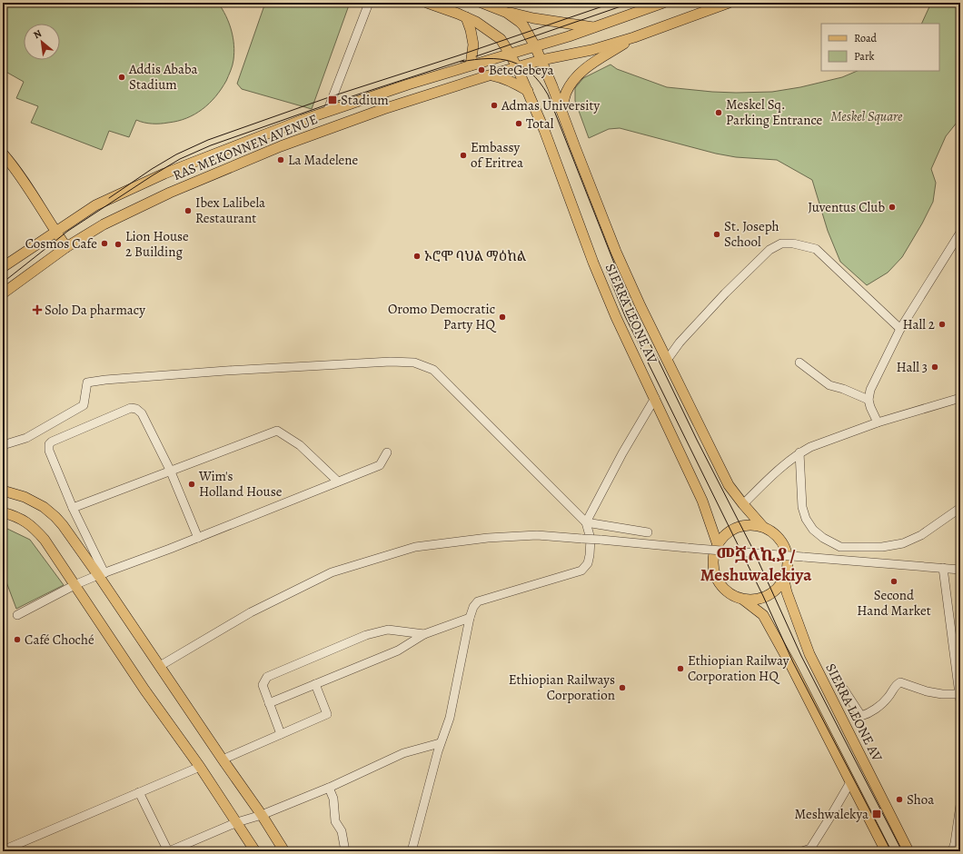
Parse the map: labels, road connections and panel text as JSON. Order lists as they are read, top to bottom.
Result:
{
  "streets": {
    "main road": ["RAS MEKONNEN AVENUE", "SIERRA LEONE AV"]
  },
  "crossings": [
    ["RAS MEKONNEN AVENUE", "SIERRA LEONE AV"]
  ],
  "districts": ["መሿለኪያ / Meshuwalekiya"],
  "parks": ["Meskel Square"],
  "places": {
    "other": [
      "BeteGebeya",
      "Addis Ababa Stadium",
      "Admas University",
      "Meskel Sq. Parking Entrance",
      "Total",
      "Embassy of Eritrea",
      "La Madelene",
      "Juventus Club",
      "Ibex Lalibela Restaurant",
      "St. Joseph School",
      "Cosmos Cafe",
      "Lion House 2 Building",
      "ኦሮሞ ባህል ማዕከል",
      "Oromo Democratic Party HQ",
      "Hall 2",
      "Hall 3",
      "Wim's Holland House",
      "Second Hand Market",
      "Café Choché",
      "Ethiopian Railway Corporation HQ",
      "Ethiopian Railways Corporation",
      "Shoa"
    ],
    "transit": ["Stadium", "Meshwalekya"],
    "health": ["Solo Da pharmacy"]
  },
  "legend": ["Road", "Park"],
  "north": "top left"
}
